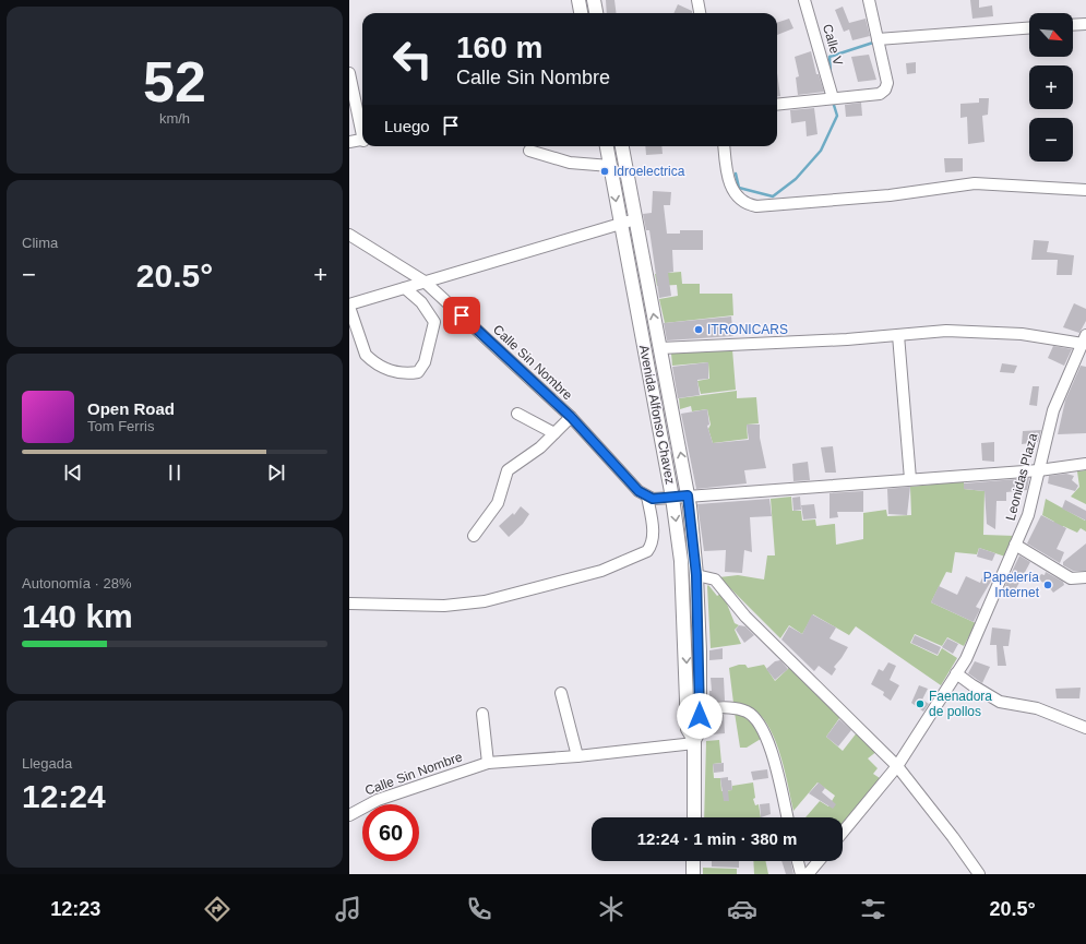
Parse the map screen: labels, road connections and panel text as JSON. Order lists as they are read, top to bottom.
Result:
{
  "streets": {
    "main road": ["Avenida Alfonso Chavez"],
    "street": ["Calle V", "Calle Sin Nombre", "Leonidas Plaza"]
  },
  "crossings": [
    ["Calle Sin Nombre", "Avenida Alfonso Chavez"]
  ],
  "places": [
    "Idroelectrica",
    "ITRONICARS",
    "Papelería Internet",
    "Faenadora de pollos"
  ],
  "north": "bottom right",
  "page": {
    "tile": [
      ["52", "km/h"],
      "Clima",
      ["Autonomía · 28%", "140 km"],
      ["Llegada", "12:24"]
    ],
    "map_buttons": ["+", "−"],
    "turn": ["160 m", "Calle Sin Nombre"],
    "then": "Luego",
    "heat": ["−", "20.5°", "+"],
    "song": ["Open Road", "Tom Ferris"],
    "limit": "60",
    "trip": "12:24 · 1 min · 380 m",
    "tabs": ["12:23", "20.5°"]
  }
}
